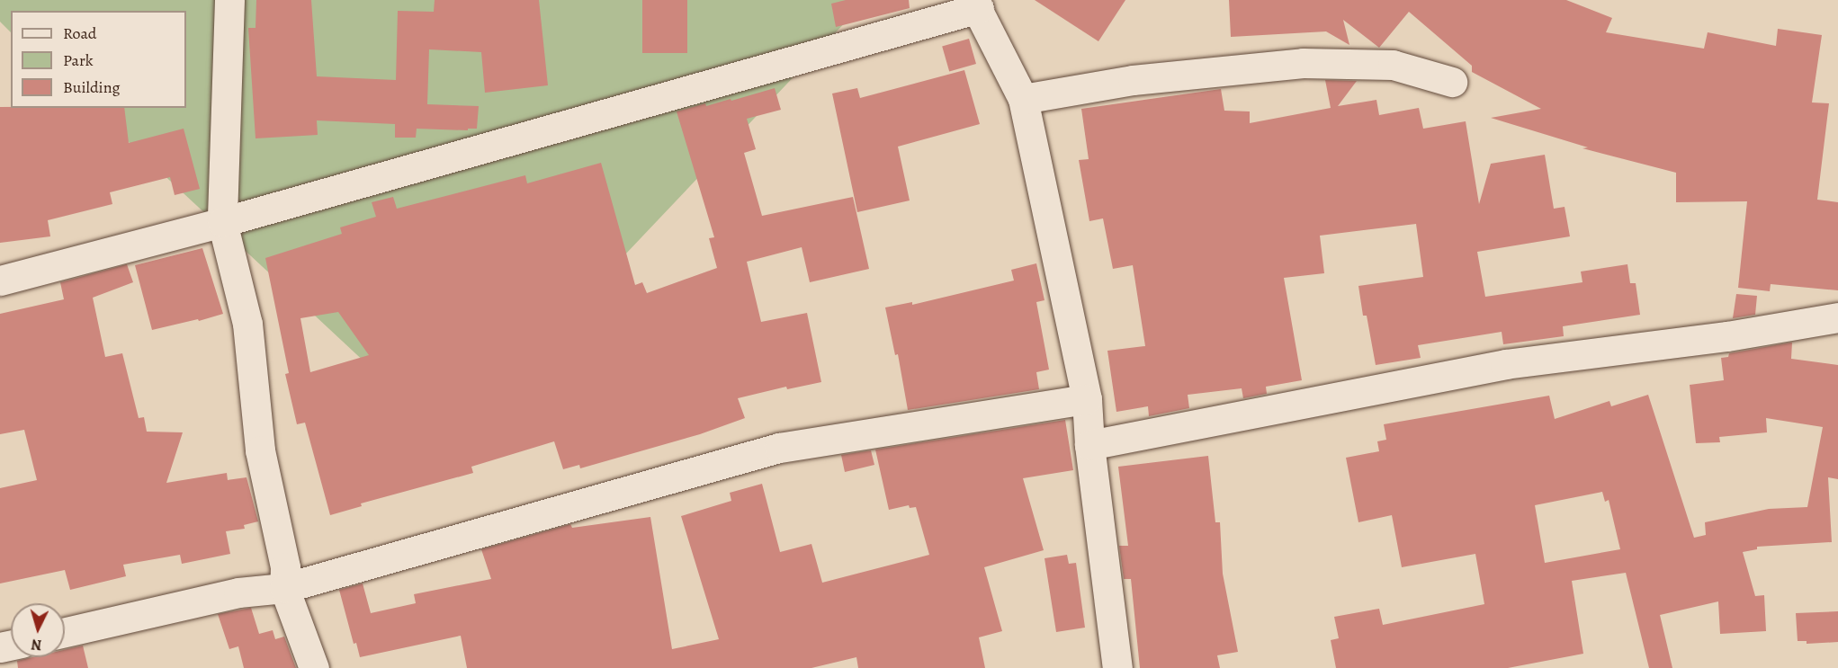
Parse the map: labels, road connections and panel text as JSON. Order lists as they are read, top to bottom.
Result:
{
  "legend": ["Road", "Park", "Building"],
  "north": "bottom"
}
